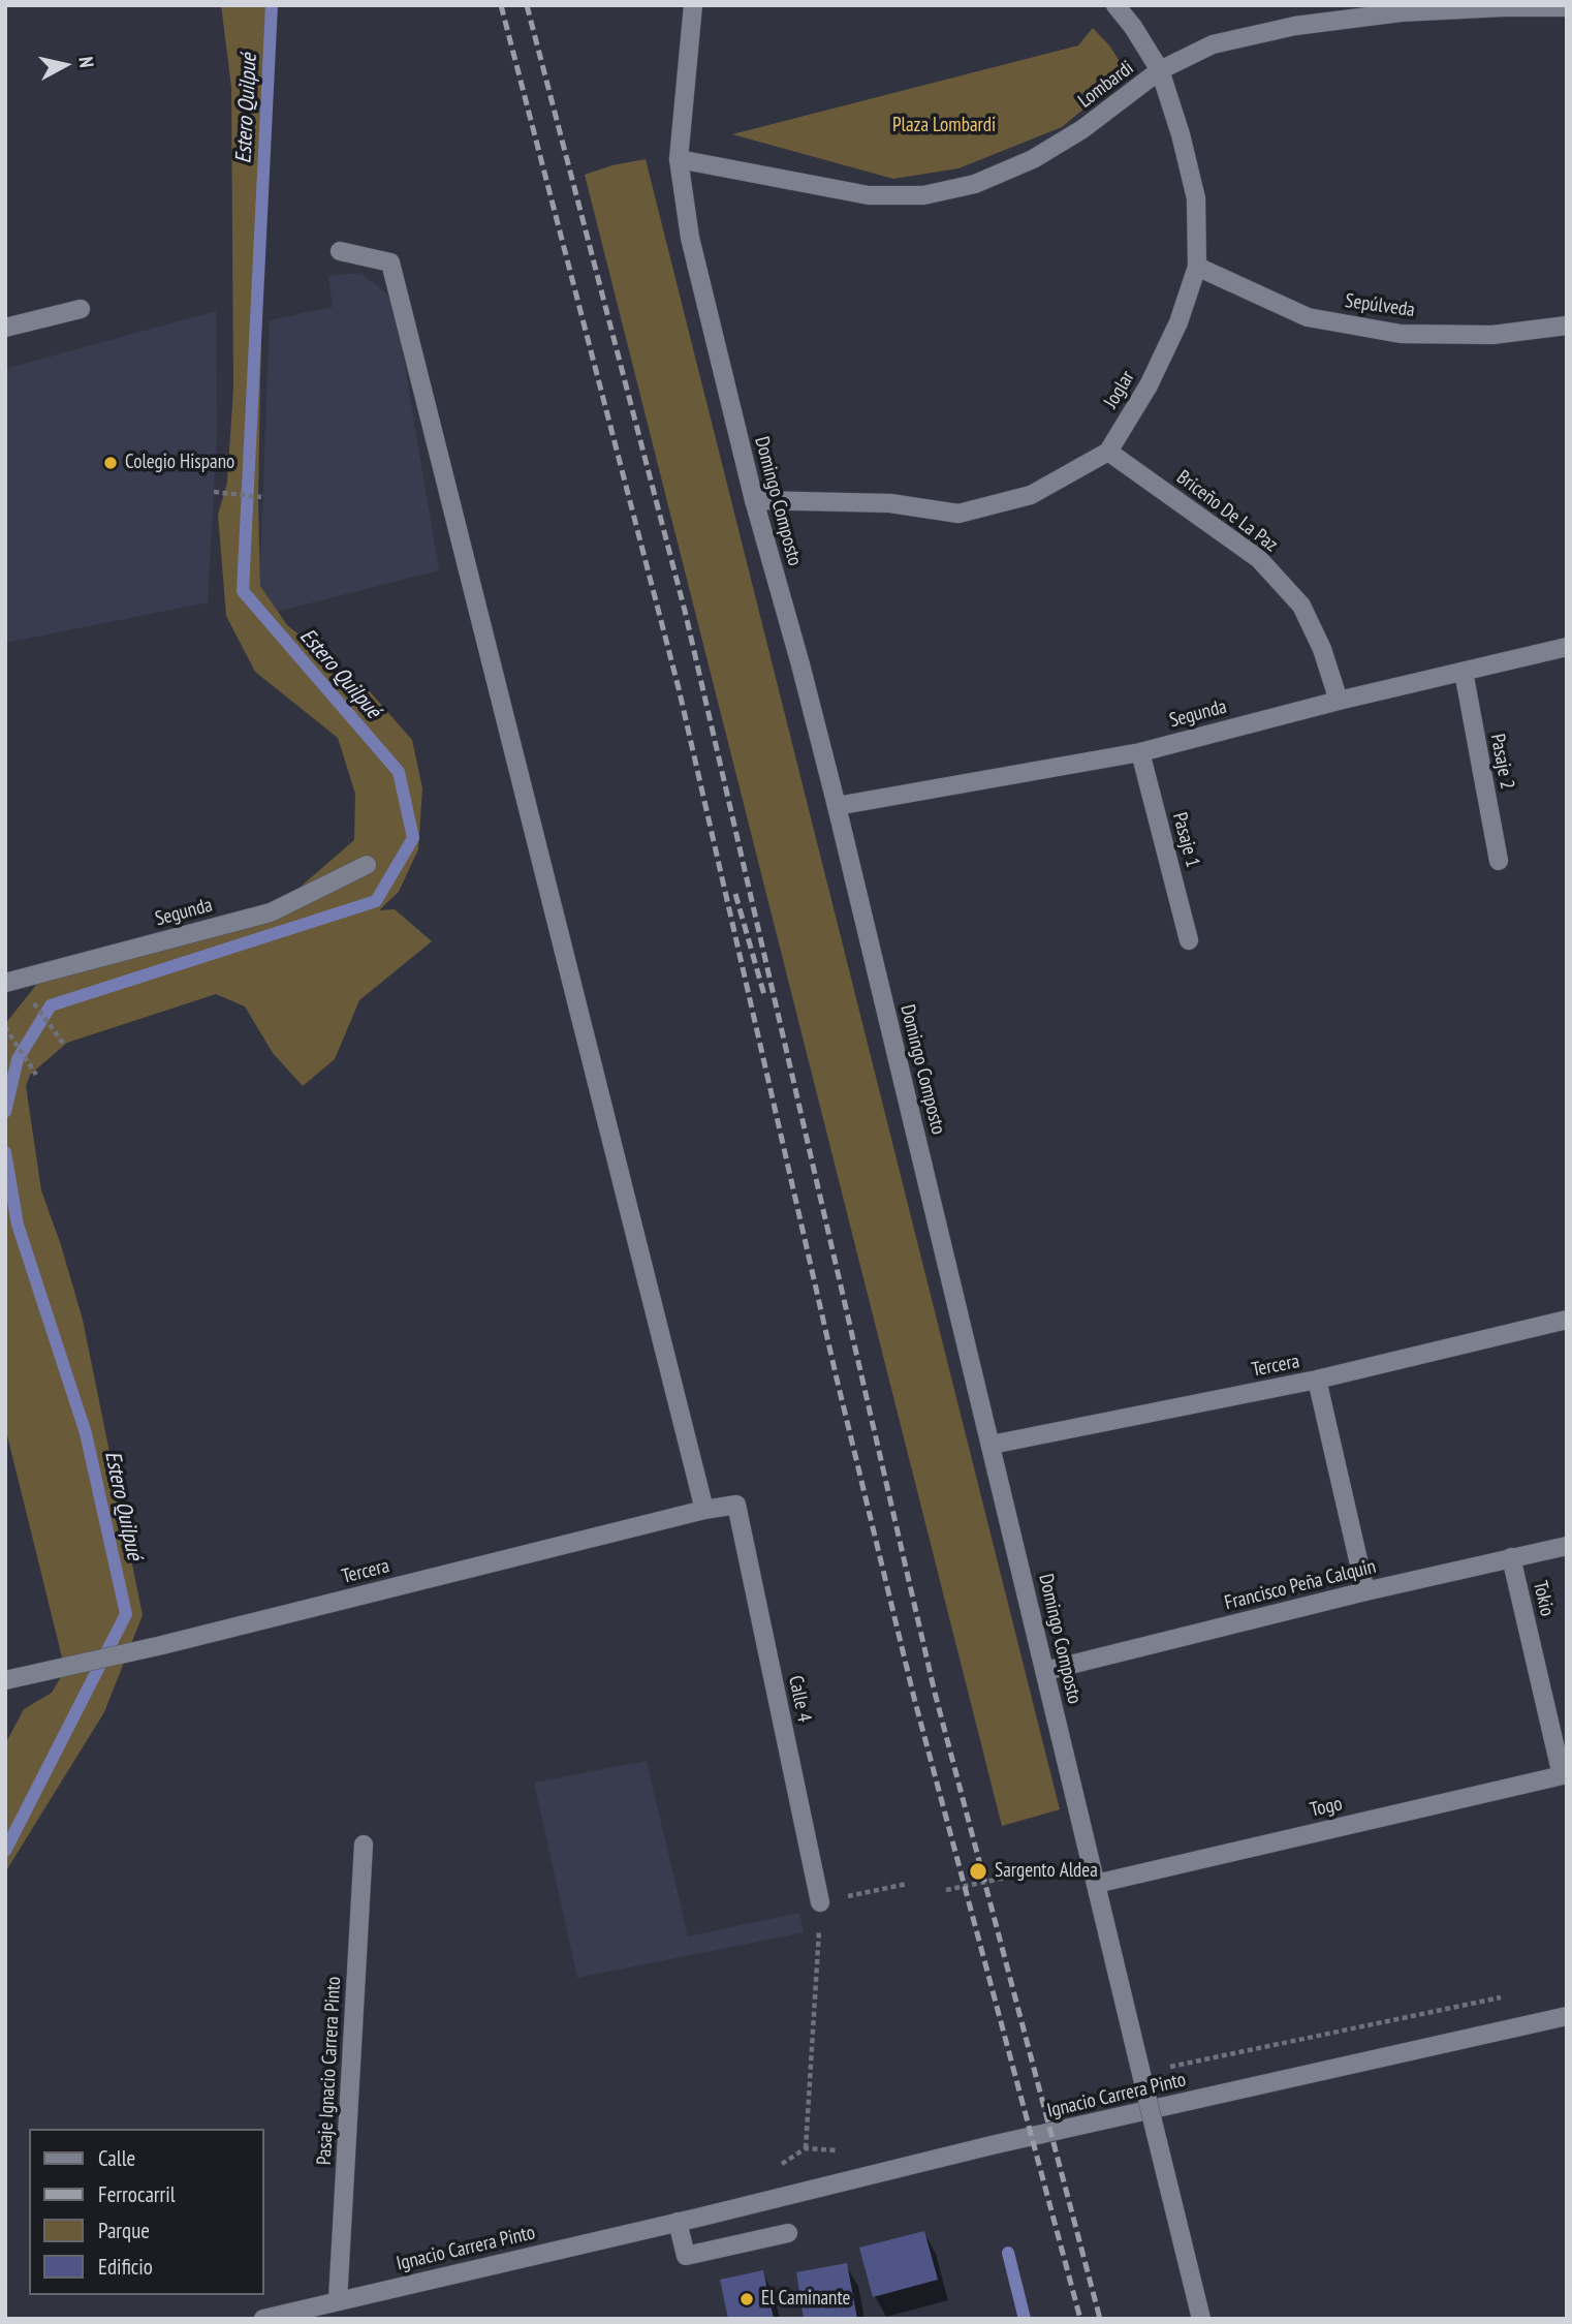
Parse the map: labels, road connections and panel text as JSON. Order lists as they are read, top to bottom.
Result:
{
  "streets": {
    "street": [
      "Lombardi",
      "Sepúlveda",
      "Joglar",
      "Domingo Composto",
      "Briceño De La Paz",
      "Segunda",
      "Pasaje 2",
      "Pasaje 1",
      "Tercera",
      "Francisco Peña Calquin",
      "Tokio",
      "Calle 4",
      "Togo",
      "Pasaje Ignacio Carrera Pinto",
      "Ignacio Carrera Pinto"
    ]
  },
  "crossings": [
    ["Lombardi", "Joglar"],
    ["Lombardi", "Domingo Composto"],
    ["Sepúlveda", "Joglar"],
    ["Joglar", "Domingo Composto"],
    ["Joglar", "Briceño De La Paz"],
    ["Domingo Composto", "Segunda"],
    ["Domingo Composto", "Tercera"],
    ["Domingo Composto", "Francisco Peña Calquin"],
    ["Domingo Composto", "Togo"],
    ["Briceño De La Paz", "Segunda"],
    ["Segunda", "Pasaje 2"],
    ["Segunda", "Pasaje 1"],
    ["Tercera", "Calle 4"],
    ["Francisco Peña Calquin", "Tokio"],
    ["Tokio", "Togo"],
    ["Pasaje Ignacio Carrera Pinto", "Ignacio Carrera Pinto"]
  ],
  "water": ["Estero Quilpué"],
  "parks": ["Plaza Lombardi"],
  "places": ["Colegio Hispano", "Sargento Aldea", "El Caminante"],
  "legend": [
    "Calle",
    "Ferrocarril",
    "Parque",
    "Edificio"
  ],
  "north": "right"
}
